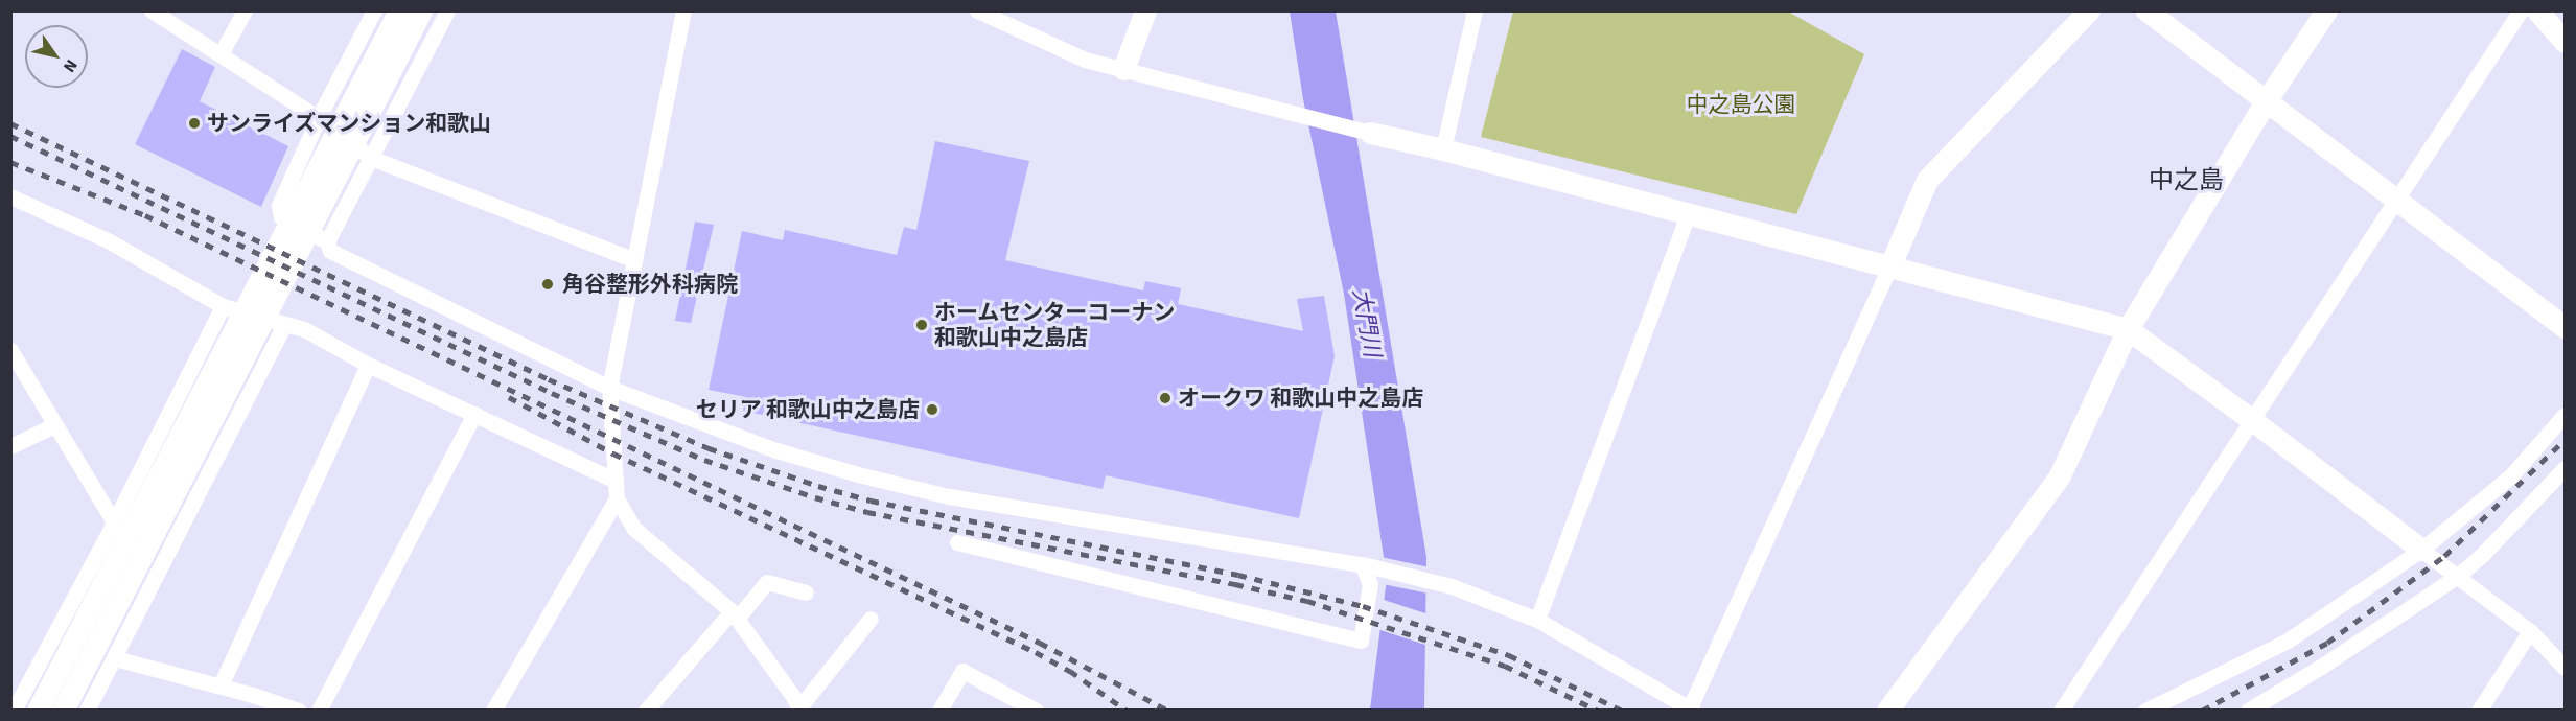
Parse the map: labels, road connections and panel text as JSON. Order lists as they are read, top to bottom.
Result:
{
  "districts": ["中之島"],
  "water": ["大門川"],
  "parks": ["中之島公園"],
  "places": [
    "サンライズマンション和歌山",
    "角谷整形外科病院",
    "ホームセンターコーナン 和歌山中之島店",
    "オークワ 和歌山中之島店",
    "セリア 和歌山中之島店"
  ],
  "north": "bottom right"
}
